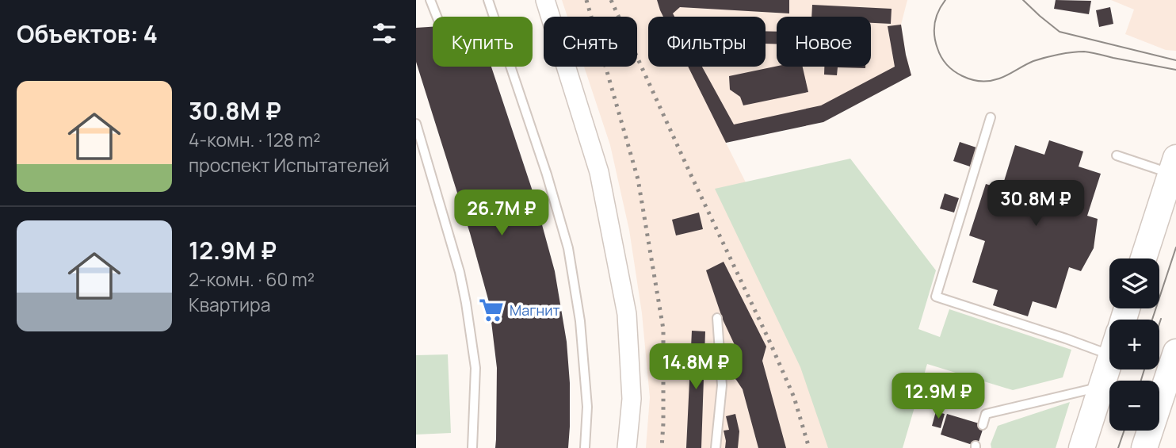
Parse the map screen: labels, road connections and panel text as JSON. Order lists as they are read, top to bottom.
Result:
{
  "places": {
    "supermarket": ["Магнит"]
  },
  "page": {
    "heading": "Объектов: 4",
    "chip": [
      "Купить",
      "Снять",
      "Фильтры",
      "Новое"
    ],
    "list": [
      {
        "name": "30.8M ₽",
        "note": "4-комн. · 128 m² · проспект Испытателей"
      },
      {
        "name": "12.9M ₽",
        "note": "2-комн. · 60 m² · Квартира"
      }
    ],
    "price": [
      "30.8M ₽",
      "26.7M ₽",
      "14.8M ₽",
      "12.9M ₽"
    ],
    "map_buttons": ["+", "−"]
  }
}
